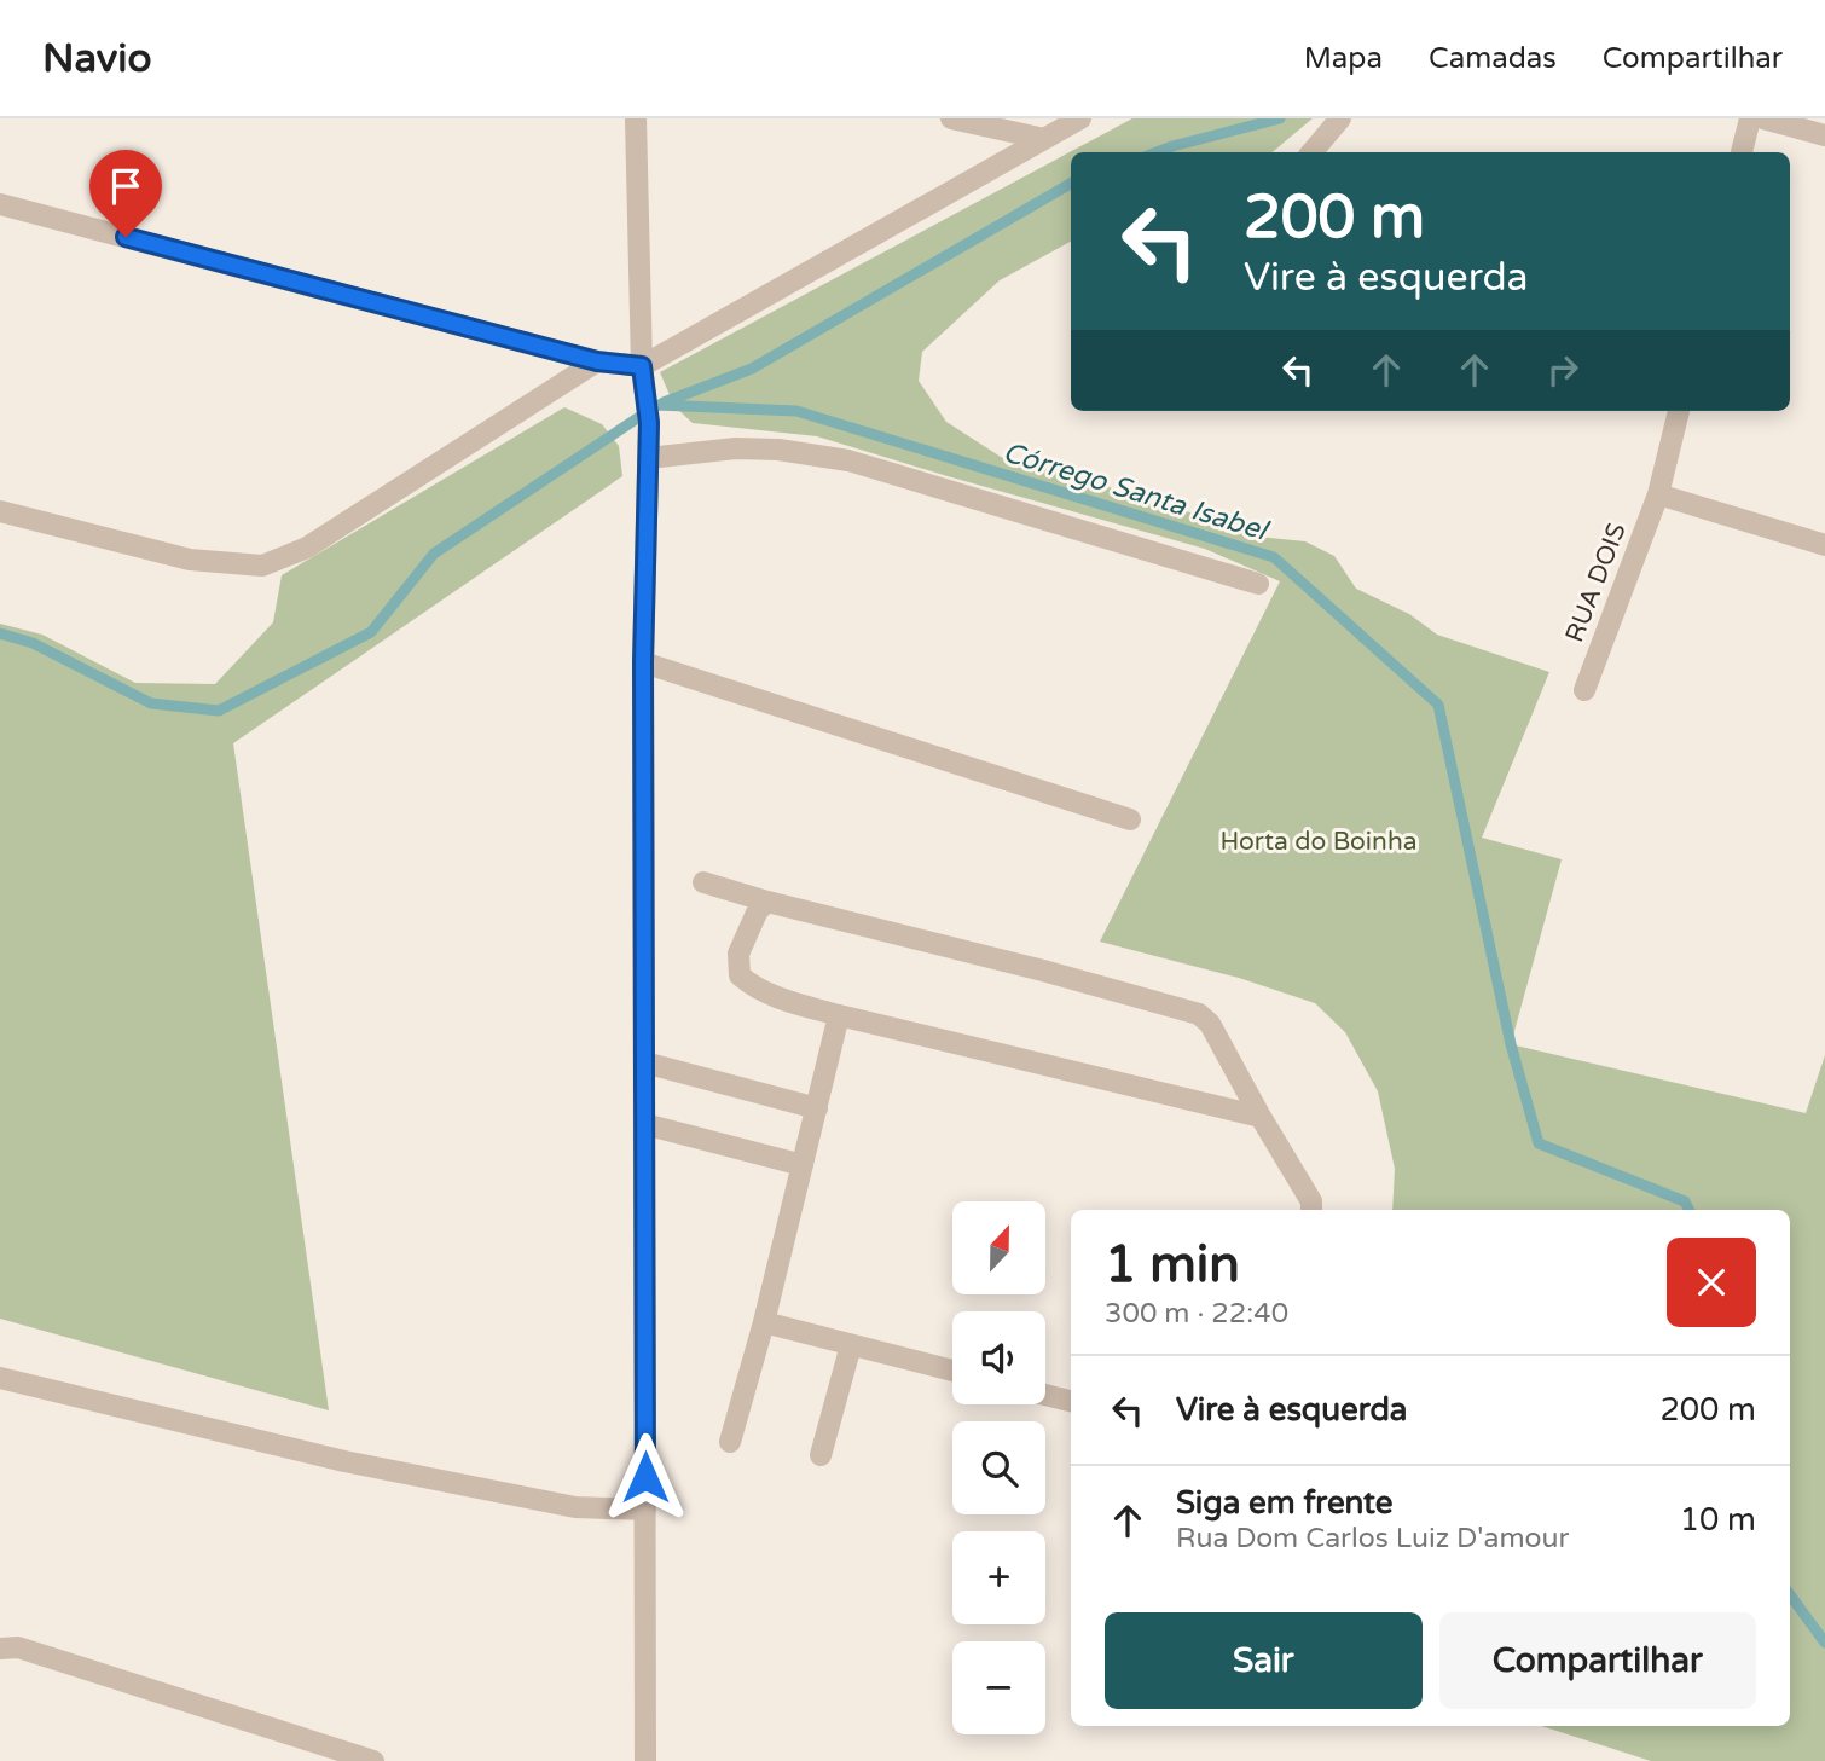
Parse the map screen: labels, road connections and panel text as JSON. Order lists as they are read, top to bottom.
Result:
{
  "streets": {
    "street": ["RUA DOIS"]
  },
  "water": ["Córrego Santa Isabel"],
  "parks": ["Horta do Boinha"],
  "north": "top",
  "page": {
    "header": "Navio",
    "nav": ["Mapa", "Camadas", "Compartilhar"],
    "turn": ["200 m", "Vire à esquerda"],
    "map_buttons": ["+", "−"],
    "heading": ["1 min", "300 m · 22:40"],
    "list": [
      {
        "name": "Vire à esquerda",
        "value": "200 m"
      },
      {
        "name": "Siga em frente",
        "note": "Rua Dom Carlos Luiz D'amour",
        "value": "10 m"
      }
    ],
    "buttons": ["Sair", "Compartilhar"]
  }
}
